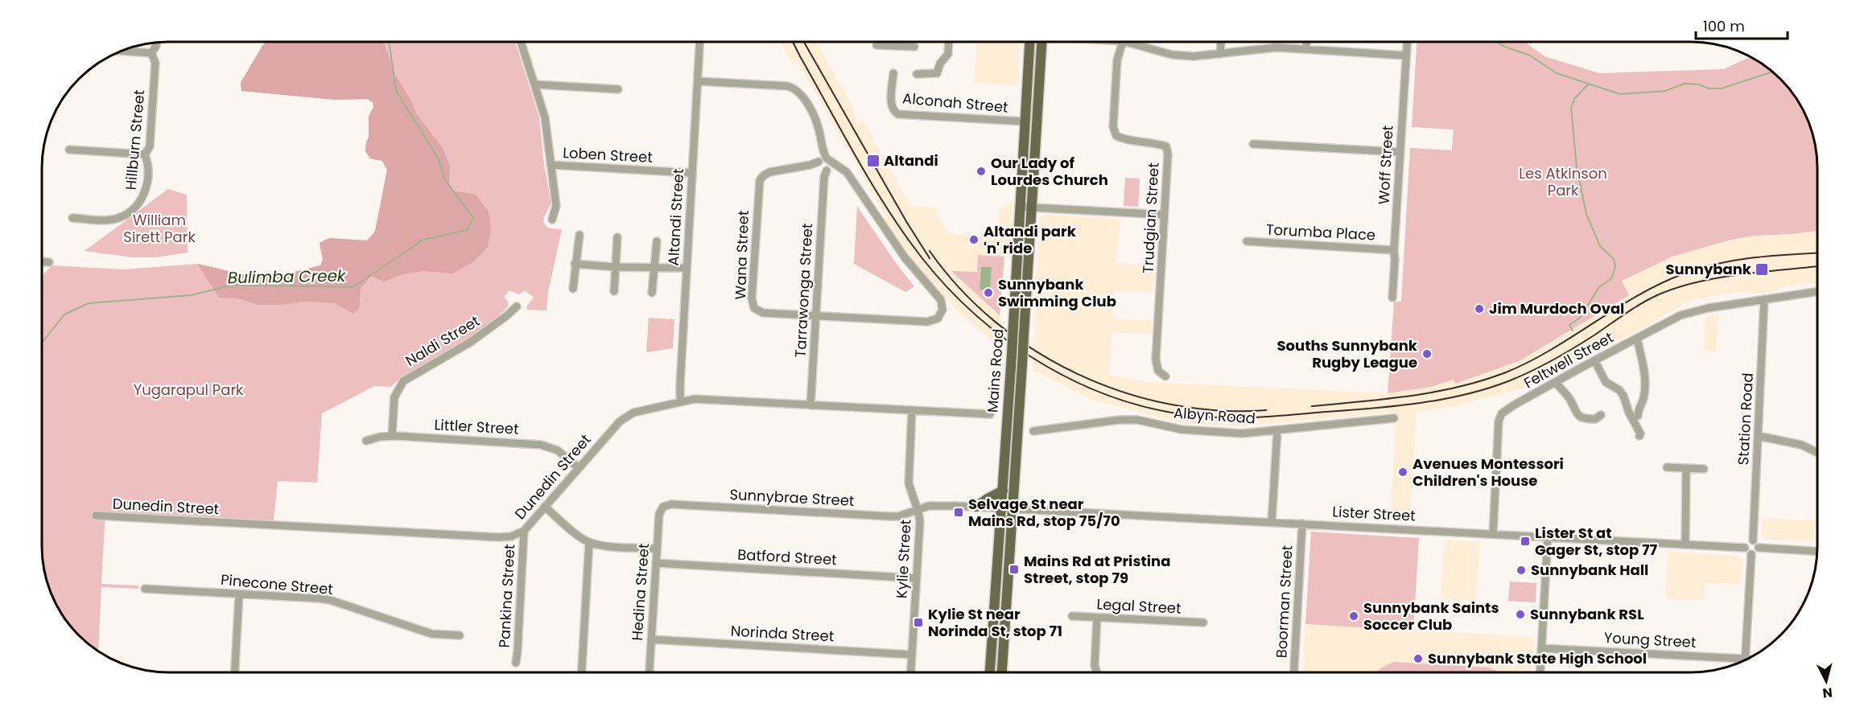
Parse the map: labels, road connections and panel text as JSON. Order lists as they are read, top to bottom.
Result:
{
  "streets": {
    "main road": ["Mains Road"],
    "street": [
      "Alconah Street",
      "Hillburn Street",
      "Loben Street",
      "Woff Street",
      "Altandi Street",
      "Trudgian Street",
      "Torumba Place",
      "Wana Street",
      "Tarrawonga Street",
      "Naldi Street",
      "Feltwell Street",
      "Albyn Road",
      "Station Road",
      "Littler Street",
      "Dunedin Street",
      "Sunnybrae Street",
      "Lister Street",
      "Batford Street",
      "Kylie Street",
      "Pinecone Street",
      "Hedina Street",
      "Pankina Street",
      "Boorman Street",
      "Legal Street",
      "Norinda Street",
      "Young Street"
    ]
  },
  "crossings": [
    ["Alconah Street", "Mains Road"],
    ["Loben Street", "Altandi Street"],
    ["Woff Street", "Torumba Place"],
    ["Altandi Street", "Tarrawonga Street"],
    ["Altandi Street", "Dunedin Street"],
    ["Wana Street", "Tarrawonga Street"],
    ["Tarrawonga Street", "Dunedin Street"],
    ["Naldi Street", "Littler Street"],
    ["Feltwell Street", "Station Road"],
    ["Feltwell Street", "Lister Street"],
    ["Mains Road", "Lister Street"],
    ["Station Road", "Lister Street"],
    ["Littler Street", "Dunedin Street"],
    ["Dunedin Street", "Kylie Street"],
    ["Dunedin Street", "Pankina Street"],
    ["Sunnybrae Street", "Lister Street"],
    ["Sunnybrae Street", "Kylie Street"],
    ["Sunnybrae Street", "Hedina Street"],
    ["Lister Street", "Boorman Street"],
    ["Batford Street", "Kylie Street"],
    ["Batford Street", "Hedina Street"],
    ["Kylie Street", "Norinda Street"],
    ["Hedina Street", "Norinda Street"]
  ],
  "water": ["Bulimba Creek"],
  "parks": ["Les Atkinson Park", "William Sirett Park", "Yugarapul Park"],
  "places": {
    "transit": [
      "Altandi",
      "Sunnybank",
      "Selvage St near Mains Rd, stop 75/70",
      "Lister St at Gager St, stop 77",
      "Mains Rd at Pristina Street, stop 79",
      "Kylie St near Norinda St, stop 71"
    ],
    "other": [
      "Our Lady of Lourdes Church",
      "Altandi park 'n' ride",
      "Sunnybank Swimming Club",
      "Jim Murdoch Oval",
      "Souths Sunnybank Rugby League",
      "Avenues Montessori Children's House",
      "Sunnybank Hall",
      "Sunnybank RSL",
      "Sunnybank Saints Soccer Club",
      "Sunnybank State High School"
    ]
  },
  "scale_bar": "100 m",
  "north": "bottom"
}
